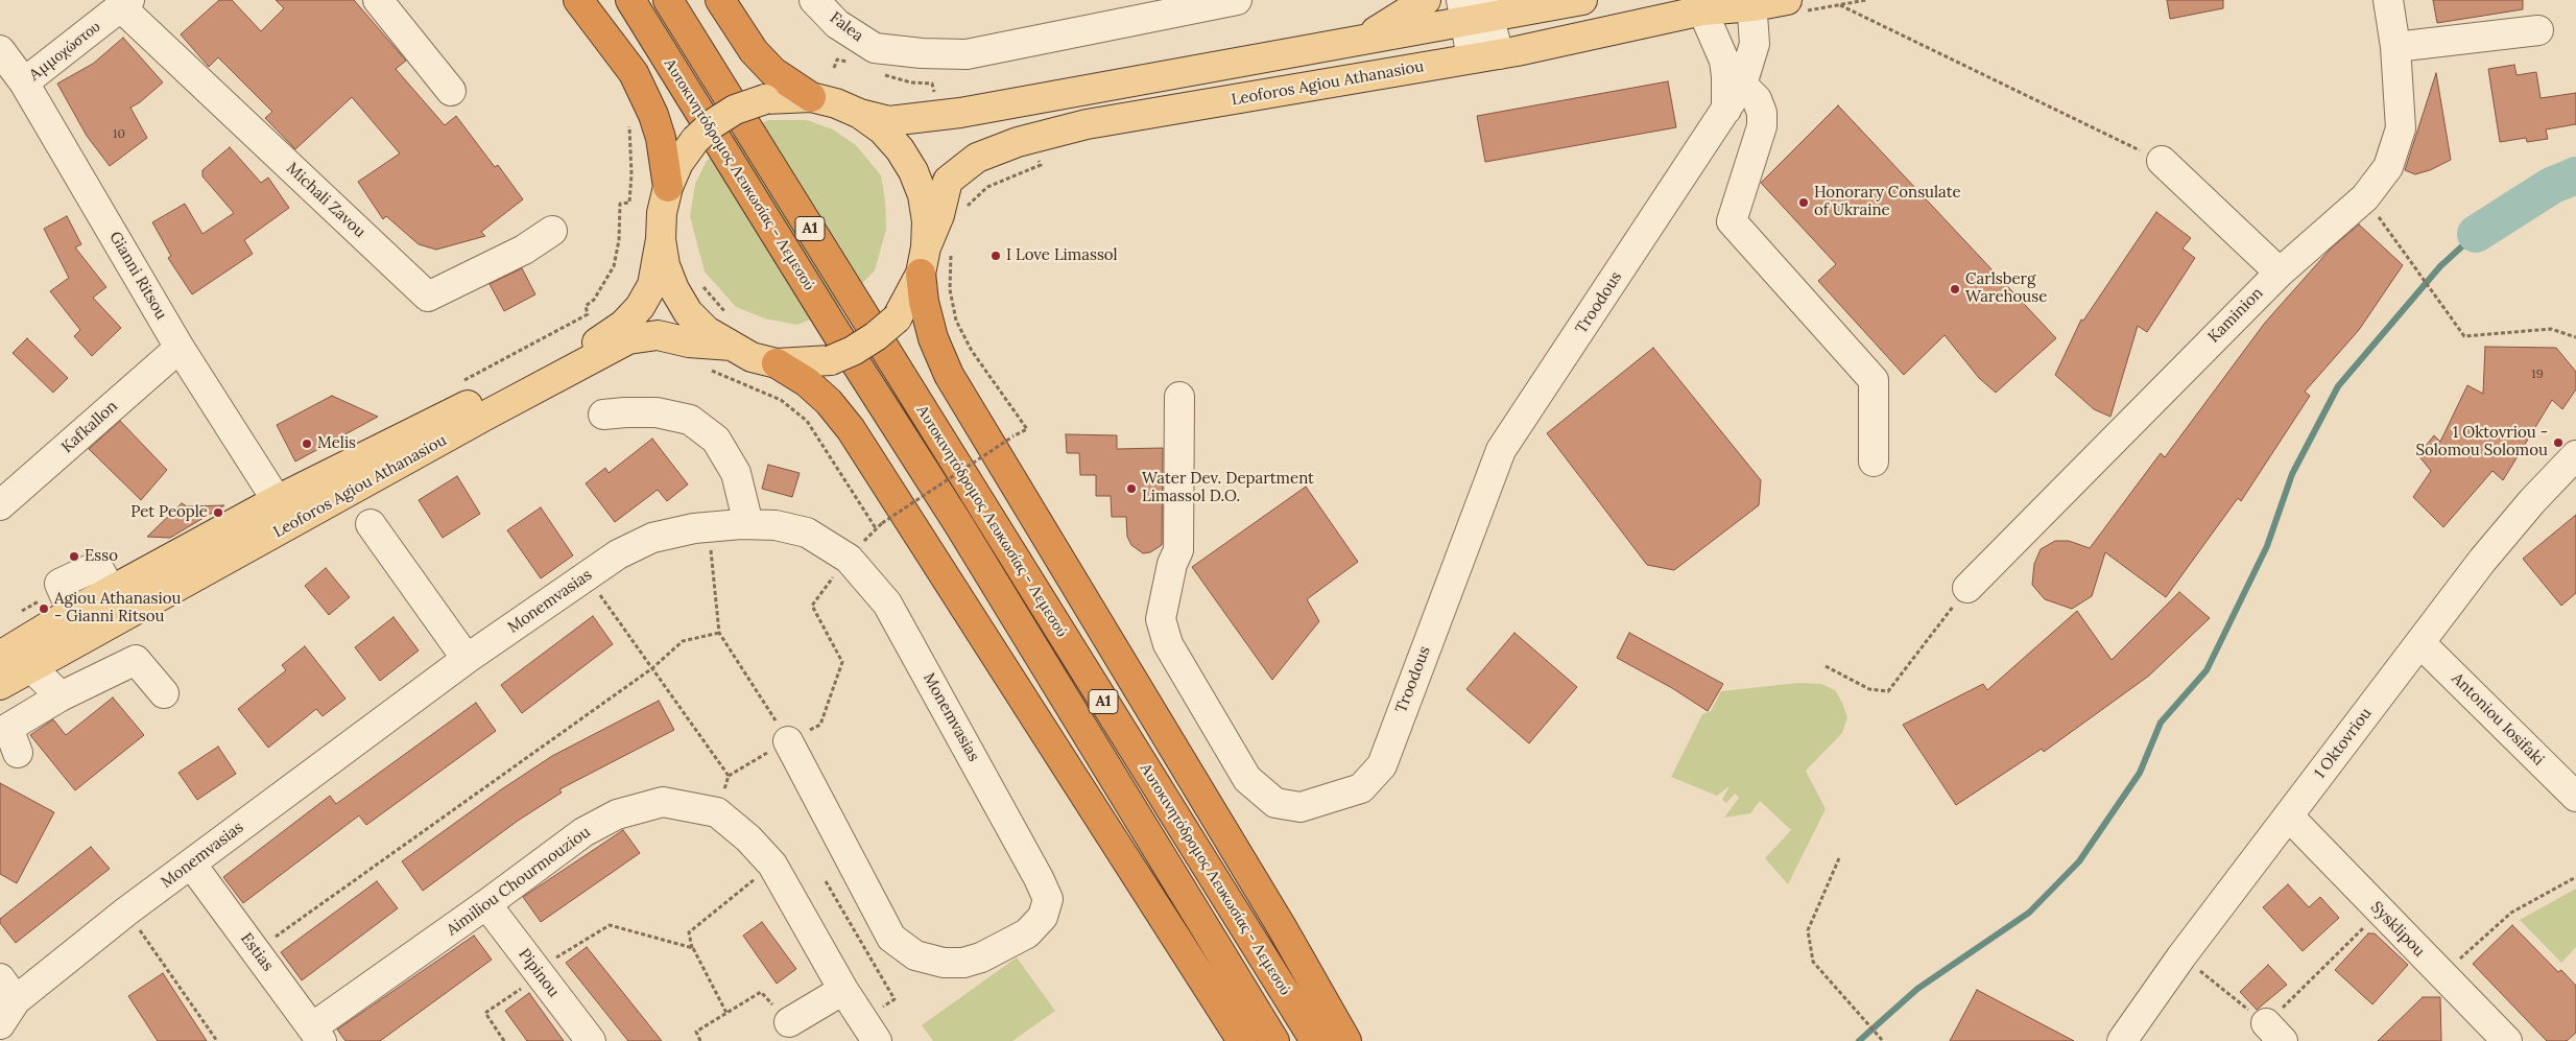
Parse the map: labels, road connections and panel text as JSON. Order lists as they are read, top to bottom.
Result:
{
  "streets": {
    "highway": ["Αυτοκινητόδρομος Λευκωσίας - Λεμεσού", "A1"],
    "main road": ["Leoforos Agiou Athanasiou"],
    "street": [
      "Falea",
      "Αμμοχώστου",
      "Michali Zavou",
      "Gianni Ritsou",
      "Troodous",
      "Kaminion",
      "Kafkallon",
      "Monemvasias",
      "Antoniou Iosifaki",
      "1 Oktovriou",
      "Aimiliou Chourmouziou",
      "Sysklipou",
      "Estias",
      "Pipinou"
    ]
  },
  "crossings": [
    ["Αμμοχώστου", "Michali Zavou"],
    ["Αμμοχώστου", "Gianni Ritsou"],
    ["Leoforos Agiou Athanasiou", "Gianni Ritsou"],
    ["Leoforos Agiou Athanasiou", "Troodous"],
    ["Gianni Ritsou", "Kafkallon"],
    ["Monemvasias", "Estias"],
    ["Antoniou Iosifaki", "1 Oktovriou"],
    ["1 Oktovriou", "Sysklipou"],
    ["Aimiliou Chourmouziou", "Estias"],
    ["Aimiliou Chourmouziou", "Pipinou"]
  ],
  "places": [
    "Honorary Consulate of Ukraine",
    "I Love Limassol",
    "Carlsberg Warehouse",
    "1 Oktovriou - Solomou Solomou",
    "Melis",
    "Water Dev. Department Limassol D.O.",
    "Pet People",
    "Esso",
    "Agiou Athanasiou - Gianni Ritsou"
  ],
  "house_numbers": ["10", "19"]
}
